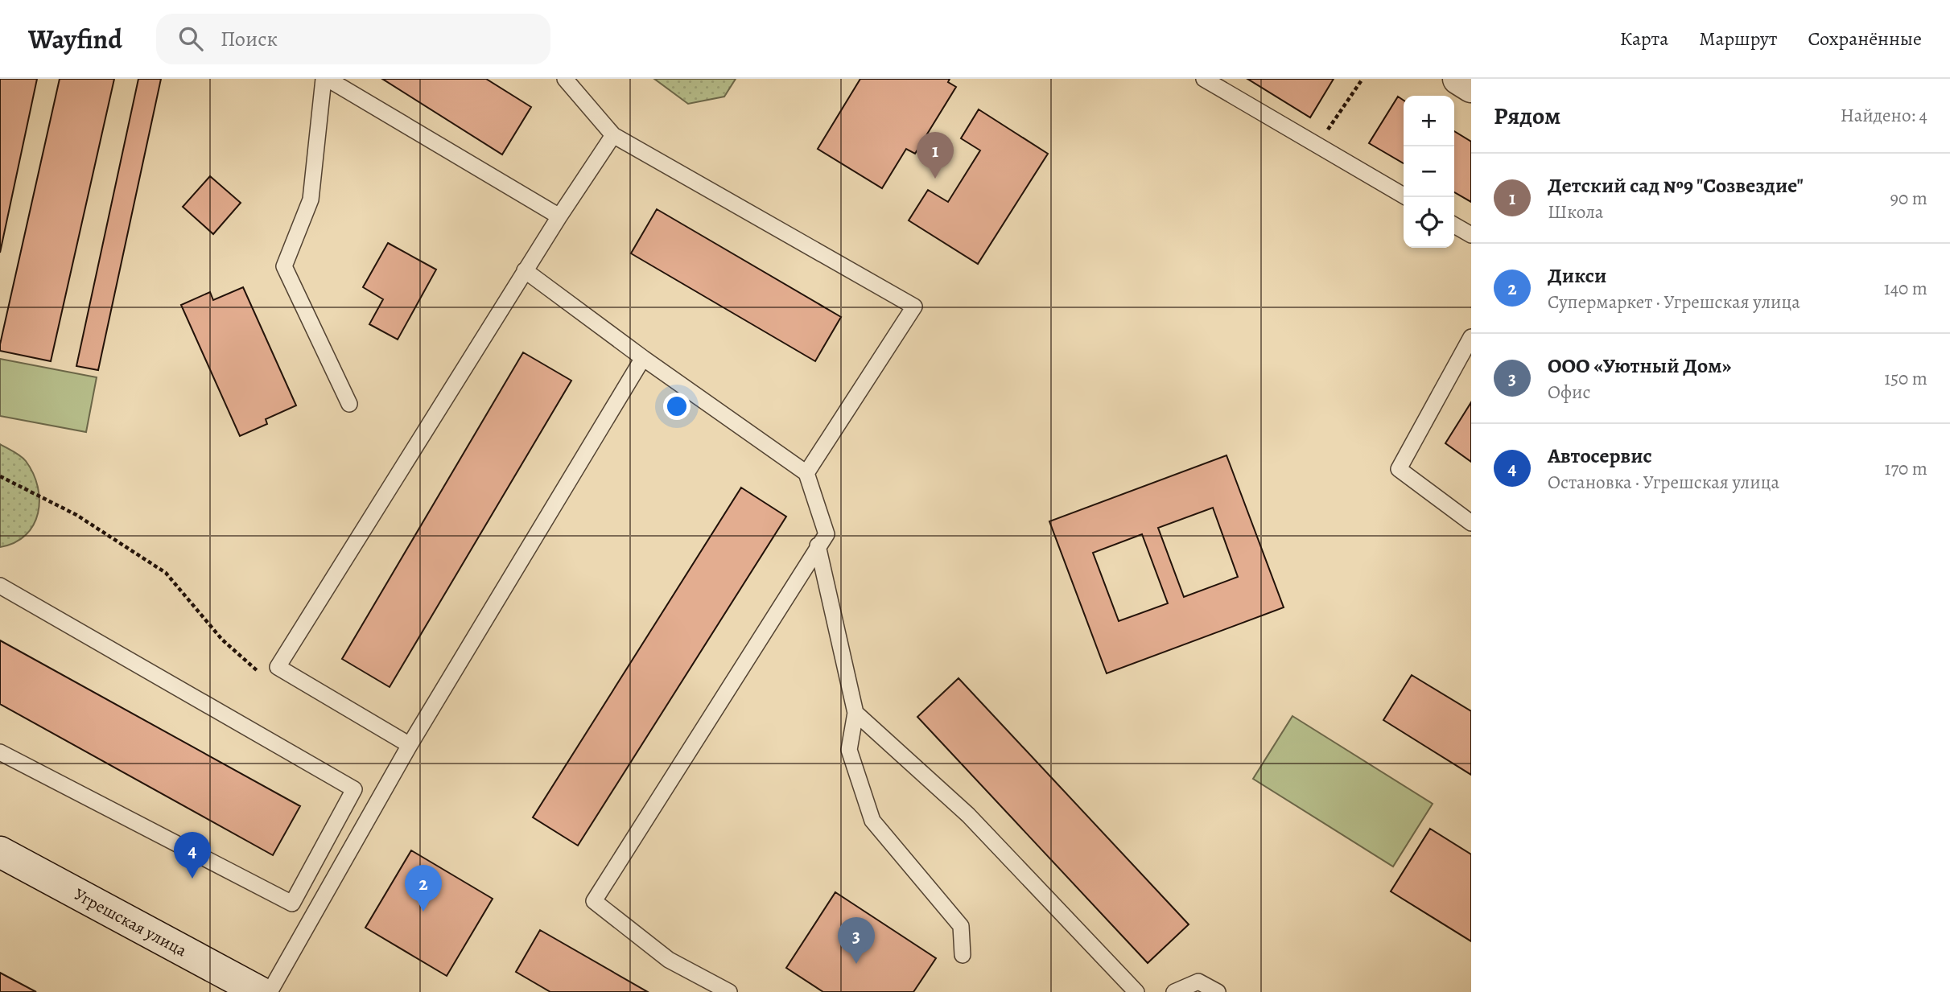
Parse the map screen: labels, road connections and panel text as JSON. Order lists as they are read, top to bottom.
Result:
{
  "streets": {
    "main road": ["Угрешская улица"]
  },
  "page": {
    "header": "Wayfind",
    "search": "Поиск",
    "nav": ["Карта", "Маршрут", "Сохранённые"],
    "heading": ["Рядом", "Найдено: 4"],
    "map_buttons": ["+", "−"],
    "pins": [
      "1",
      "4",
      "2",
      "3"
    ],
    "list": [
      {
        "mark": "1",
        "name": "Детский сад №9 \"Созвездие\"",
        "note": "Школа",
        "value": "90 m"
      },
      {
        "mark": "2",
        "name": "Дикси",
        "note": "Супермаркет · Угрешская улица",
        "value": "140 m"
      },
      {
        "mark": "3",
        "name": "ООО «Уютный Дом»",
        "note": "Офис",
        "value": "150 m"
      },
      {
        "mark": "4",
        "name": "Автосервис",
        "note": "Остановка · Угрешская улица",
        "value": "170 m"
      }
    ]
  }
}
